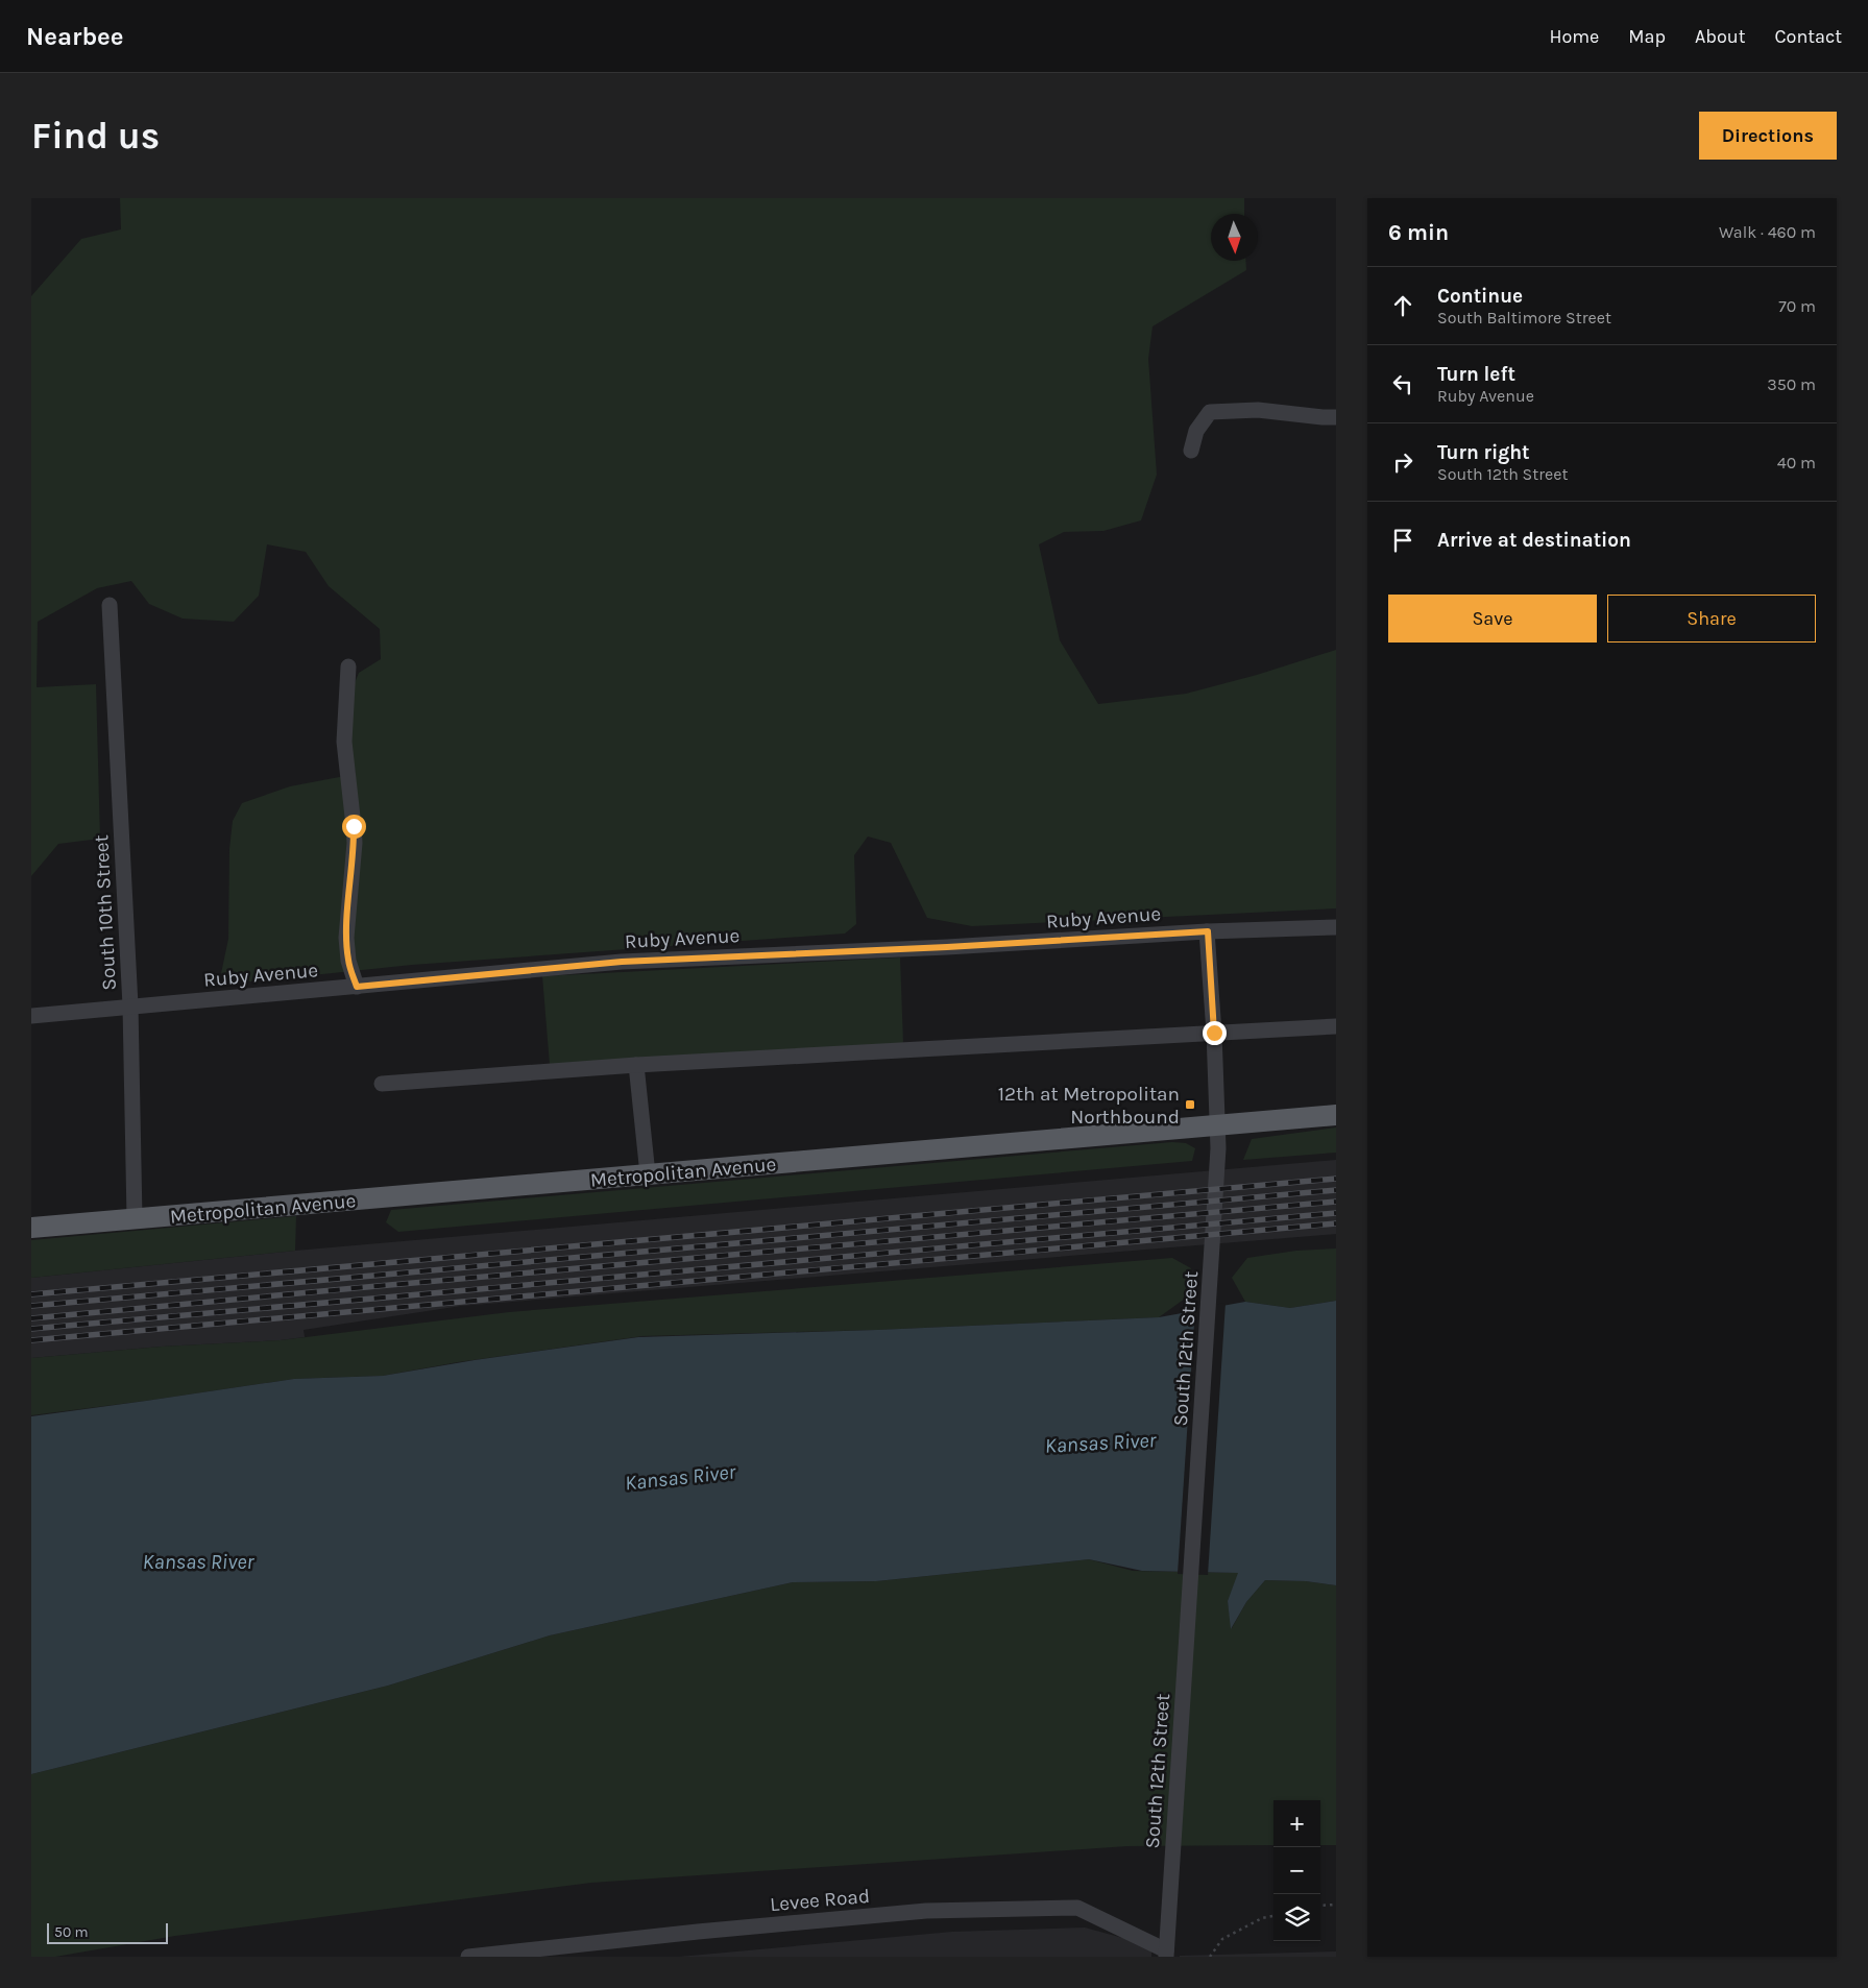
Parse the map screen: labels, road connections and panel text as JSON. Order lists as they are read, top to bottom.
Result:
{
  "streets": {
    "main road": ["Metropolitan Avenue"],
    "street": [
      "South 10th Street",
      "Ruby Avenue",
      "South 12th Street",
      "Levee Road"
    ]
  },
  "crossings": [
    ["South 10th Street", "Ruby Avenue"],
    ["South 10th Street", "Metropolitan Avenue"],
    ["Ruby Avenue", "South 12th Street"],
    ["Metropolitan Avenue", "South 12th Street"],
    ["South 12th Street", "Levee Road"]
  ],
  "water": ["Kansas River"],
  "places": {
    "transit": ["12th at Metropolitan Northbound"]
  },
  "scale_bar": "50 m",
  "north": "bottom",
  "page": {
    "header": "Nearbee",
    "nav": [
      "Home",
      "Map",
      "About",
      "Contact"
    ],
    "buttons": [
      "Directions",
      ["Save", "Share"]
    ],
    "title": "Find us",
    "heading": ["6 min", "Walk · 460 m"],
    "list": [
      ["Continue", "South Baltimore Street", "70 m"],
      ["Turn left", "Ruby Avenue", "350 m"],
      ["Turn right", "South 12th Street", "40 m"],
      "Arrive at destination"
    ],
    "map_buttons": ["+", "−"],
    "scale": "50 m"
  }
}
